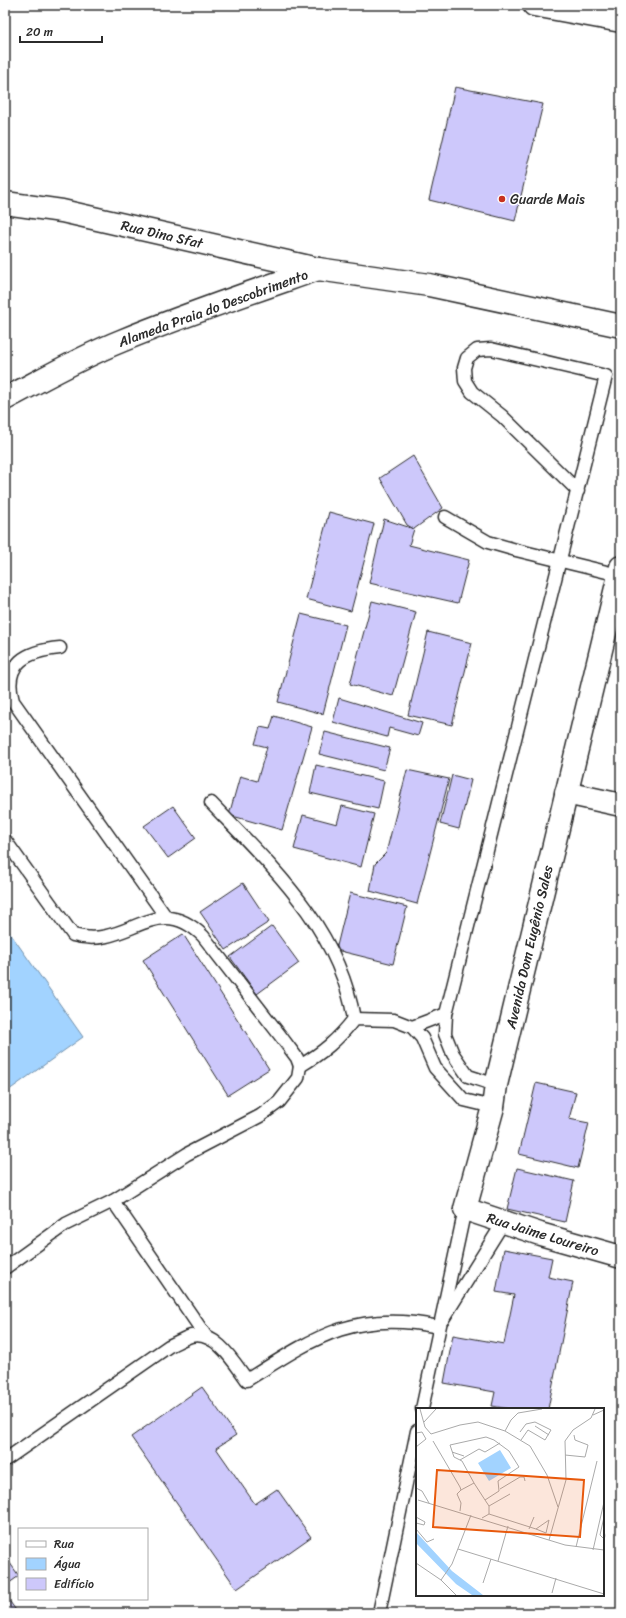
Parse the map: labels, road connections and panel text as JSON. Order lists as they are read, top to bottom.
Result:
{
  "streets": {
    "street": [
      "Rua Dina Sfat",
      "Alameda Praia do Descobrimento",
      "Avenida Dom Eugênio Sales",
      "Rua Jaime Loureiro"
    ]
  },
  "crossings": [
    ["Rua Dina Sfat", "Alameda Praia do Descobrimento"],
    ["Avenida Dom Eugênio Sales", "Rua Jaime Loureiro"]
  ],
  "places": ["Guarde Mais"],
  "legend": ["Rua", "Água", "Edifício"],
  "scale_bar": "20 m"
}
